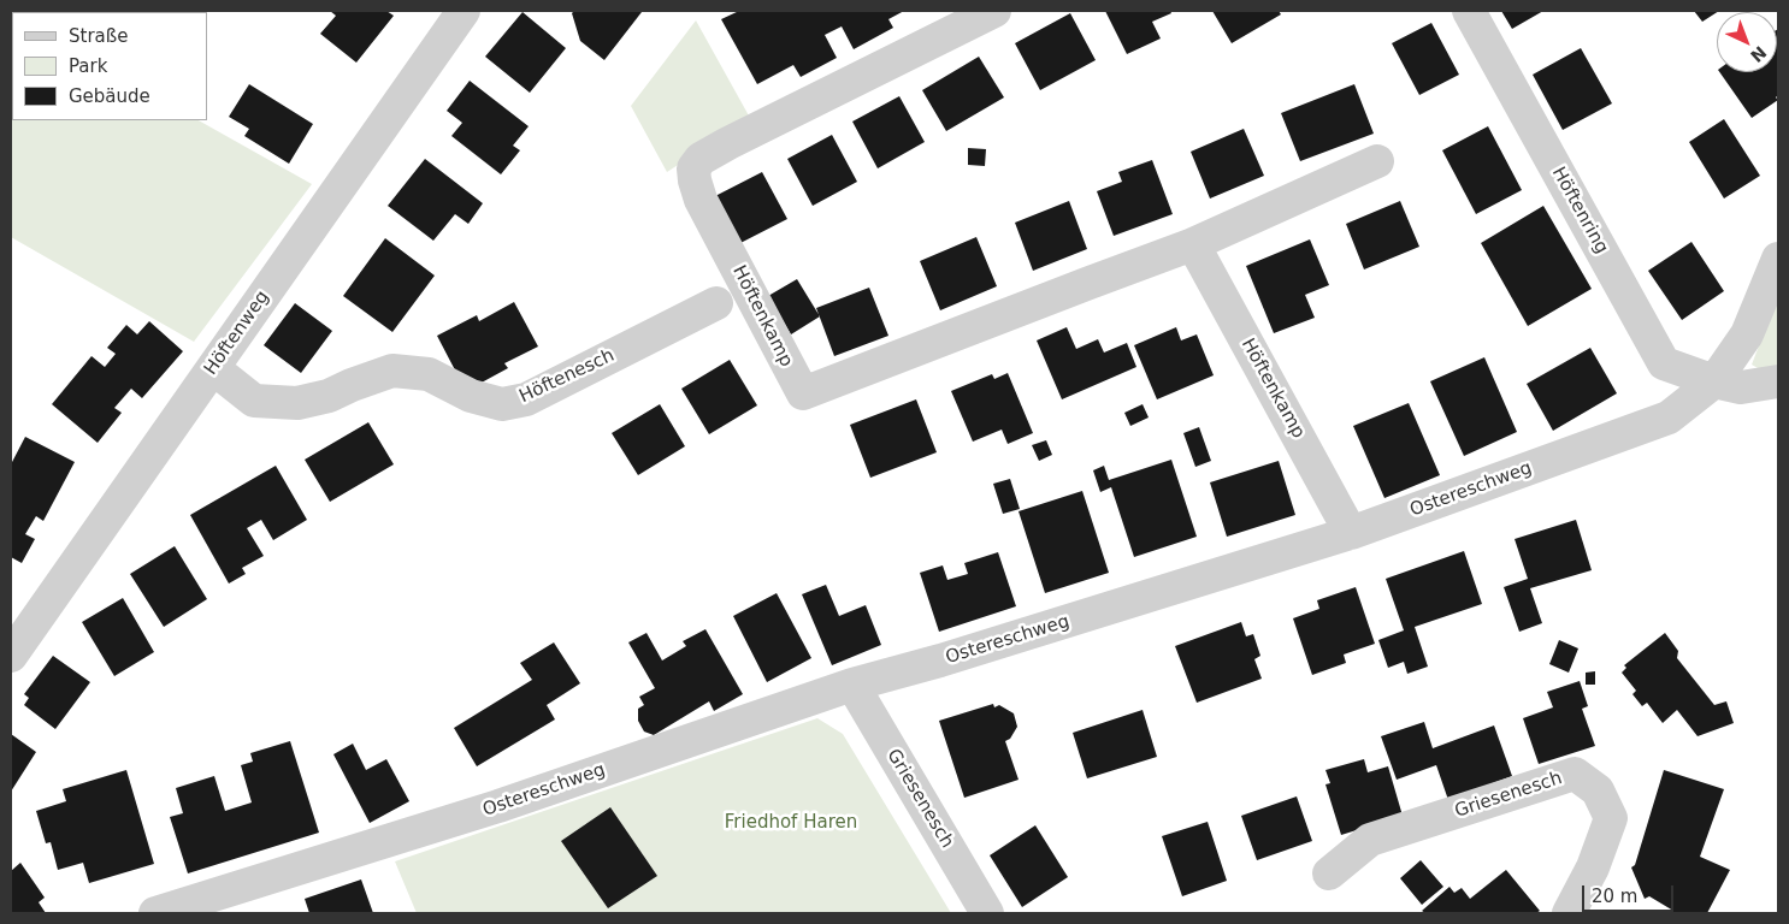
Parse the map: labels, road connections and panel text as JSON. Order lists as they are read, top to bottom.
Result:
{
  "streets": {
    "street": [
      "Höftenring",
      "Höftenkamp",
      "Höftenweg",
      "Höftenesch",
      "Ostereschweg",
      "Griesenesch"
    ]
  },
  "crossings": [
    ["Höftenring", "Ostereschweg"],
    ["Höftenkamp", "Ostereschweg"],
    ["Höftenweg", "Höftenesch"],
    ["Ostereschweg", "Griesenesch"]
  ],
  "parks": ["Friedhof Haren"],
  "legend": ["Straße", "Park", "Gebäude"],
  "scale_bar": "20 m",
  "north": "bottom right"
}
